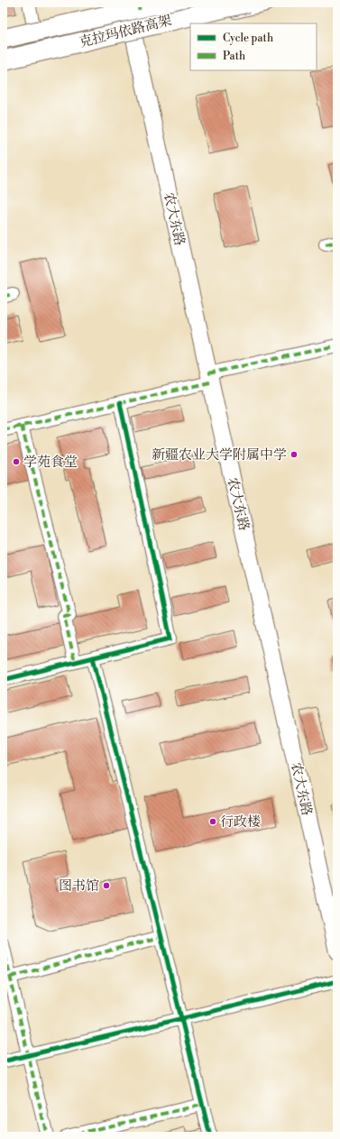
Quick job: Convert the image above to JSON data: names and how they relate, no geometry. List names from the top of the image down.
{
  "streets": {
    "highway": ["克拉玛依路高架"],
    "main road": ["农大东路"]
  },
  "places": [
    "新疆农业大学附属中学",
    "学苑食堂",
    "行政楼",
    "图书馆"
  ],
  "legend": ["Cycle path", "Path"]
}
